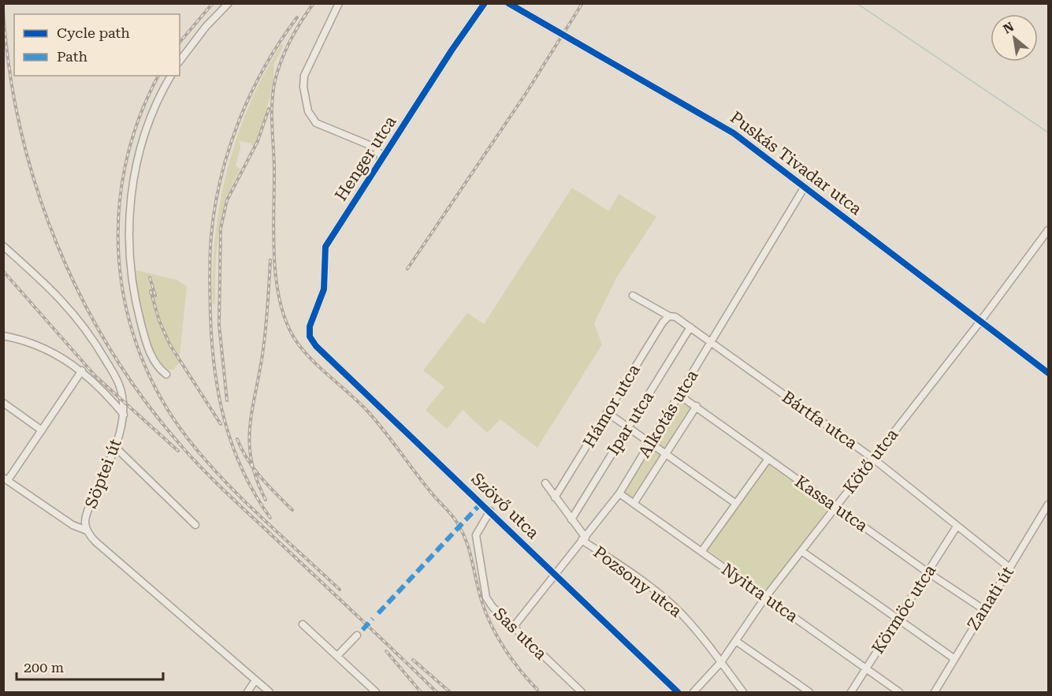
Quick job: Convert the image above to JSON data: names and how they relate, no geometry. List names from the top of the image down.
{
  "streets": {
    "street": [
      "Henger utca",
      "Puskás Tivadar utca",
      "Hámor utca",
      "Alkotás utca",
      "Bártfa utca",
      "Ipar utca",
      "Kötő utca",
      "Söptei út",
      "Kassa utca",
      "Szövő utca",
      "Pozsony utca",
      "Nyitra utca",
      "Zanati út",
      "Körmöc utca",
      "Sas utca"
    ]
  },
  "crossings": [
    ["Henger utca", "Szövő utca"],
    ["Puskás Tivadar utca", "Alkotás utca"],
    ["Puskás Tivadar utca", "Kötő utca"],
    ["Hámor utca", "Bártfa utca"],
    ["Hámor utca", "Pozsony utca"],
    ["Alkotás utca", "Bártfa utca"],
    ["Alkotás utca", "Kassa utca"],
    ["Alkotás utca", "Szövő utca"],
    ["Alkotás utca", "Pozsony utca"],
    ["Alkotás utca", "Nyitra utca"],
    ["Alkotás utca", "Sas utca"],
    ["Bártfa utca", "Ipar utca"],
    ["Bártfa utca", "Kötő utca"],
    ["Bártfa utca", "Zanati út"],
    ["Bártfa utca", "Körmöc utca"],
    ["Ipar utca", "Pozsony utca"],
    ["Kötő utca", "Kassa utca"],
    ["Kötő utca", "Pozsony utca"],
    ["Kötő utca", "Nyitra utca"],
    ["Kassa utca", "Zanati út"],
    ["Kassa utca", "Körmöc utca"],
    ["Szövő utca", "Sas utca"],
    ["Nyitra utca", "Körmöc utca"]
  ],
  "legend": ["Cycle path", "Path"],
  "scale_bar": "200 m",
  "north": "top left"
}
